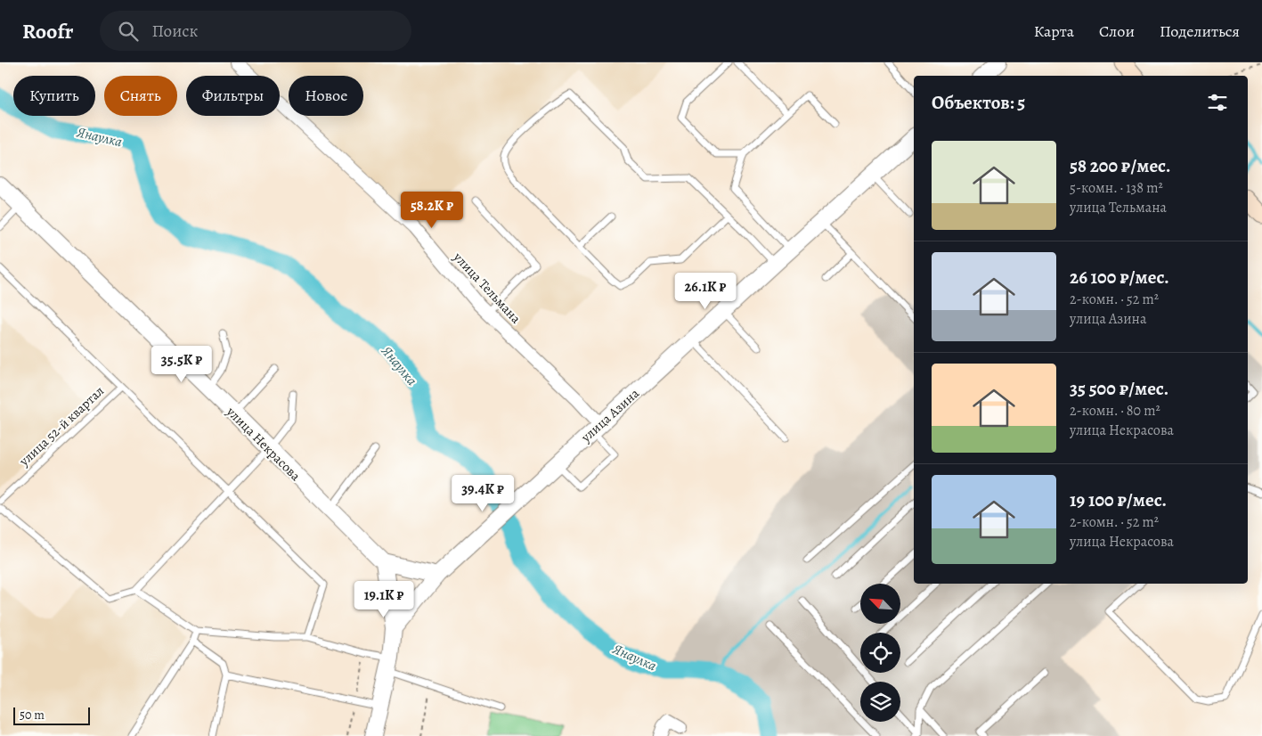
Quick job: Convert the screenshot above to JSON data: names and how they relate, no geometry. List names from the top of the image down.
{
  "streets": {
    "street": ["улица Тельмана", "улица Азина", "улица Некрасова"],
    "lane": ["улица 52-й квартал"]
  },
  "crossings": [
    ["улица Тельмана", "улица Азина"]
  ],
  "water": ["Янаулка"],
  "scale_bar": "50 m",
  "north": "top left",
  "page": {
    "header": "Roofr",
    "search": "Поиск",
    "nav": ["Карта", "Слои", "Поделиться"],
    "chip": [
      "Купить",
      "Снять",
      "Фильтры",
      "Новое"
    ],
    "heading": "Объектов: 5",
    "list": [
      {
        "name": "58 200 ₽/мес.",
        "note": "5-комн. · 138 m² · улица Тельмана"
      },
      {
        "name": "26 100 ₽/мес.",
        "note": "2-комн. · 52 m² · улица Азина"
      },
      {
        "name": "35 500 ₽/мес.",
        "note": "2-комн. · 80 m² · улица Некрасова"
      },
      {
        "name": "19 100 ₽/мес.",
        "note": "2-комн. · 52 m² · улица Некрасова"
      }
    ],
    "price": [
      "58.2K ₽",
      "26.1K ₽",
      "35.5K ₽",
      "39.4K ₽",
      "19.1K ₽"
    ],
    "scale": "50 m"
  }
}
